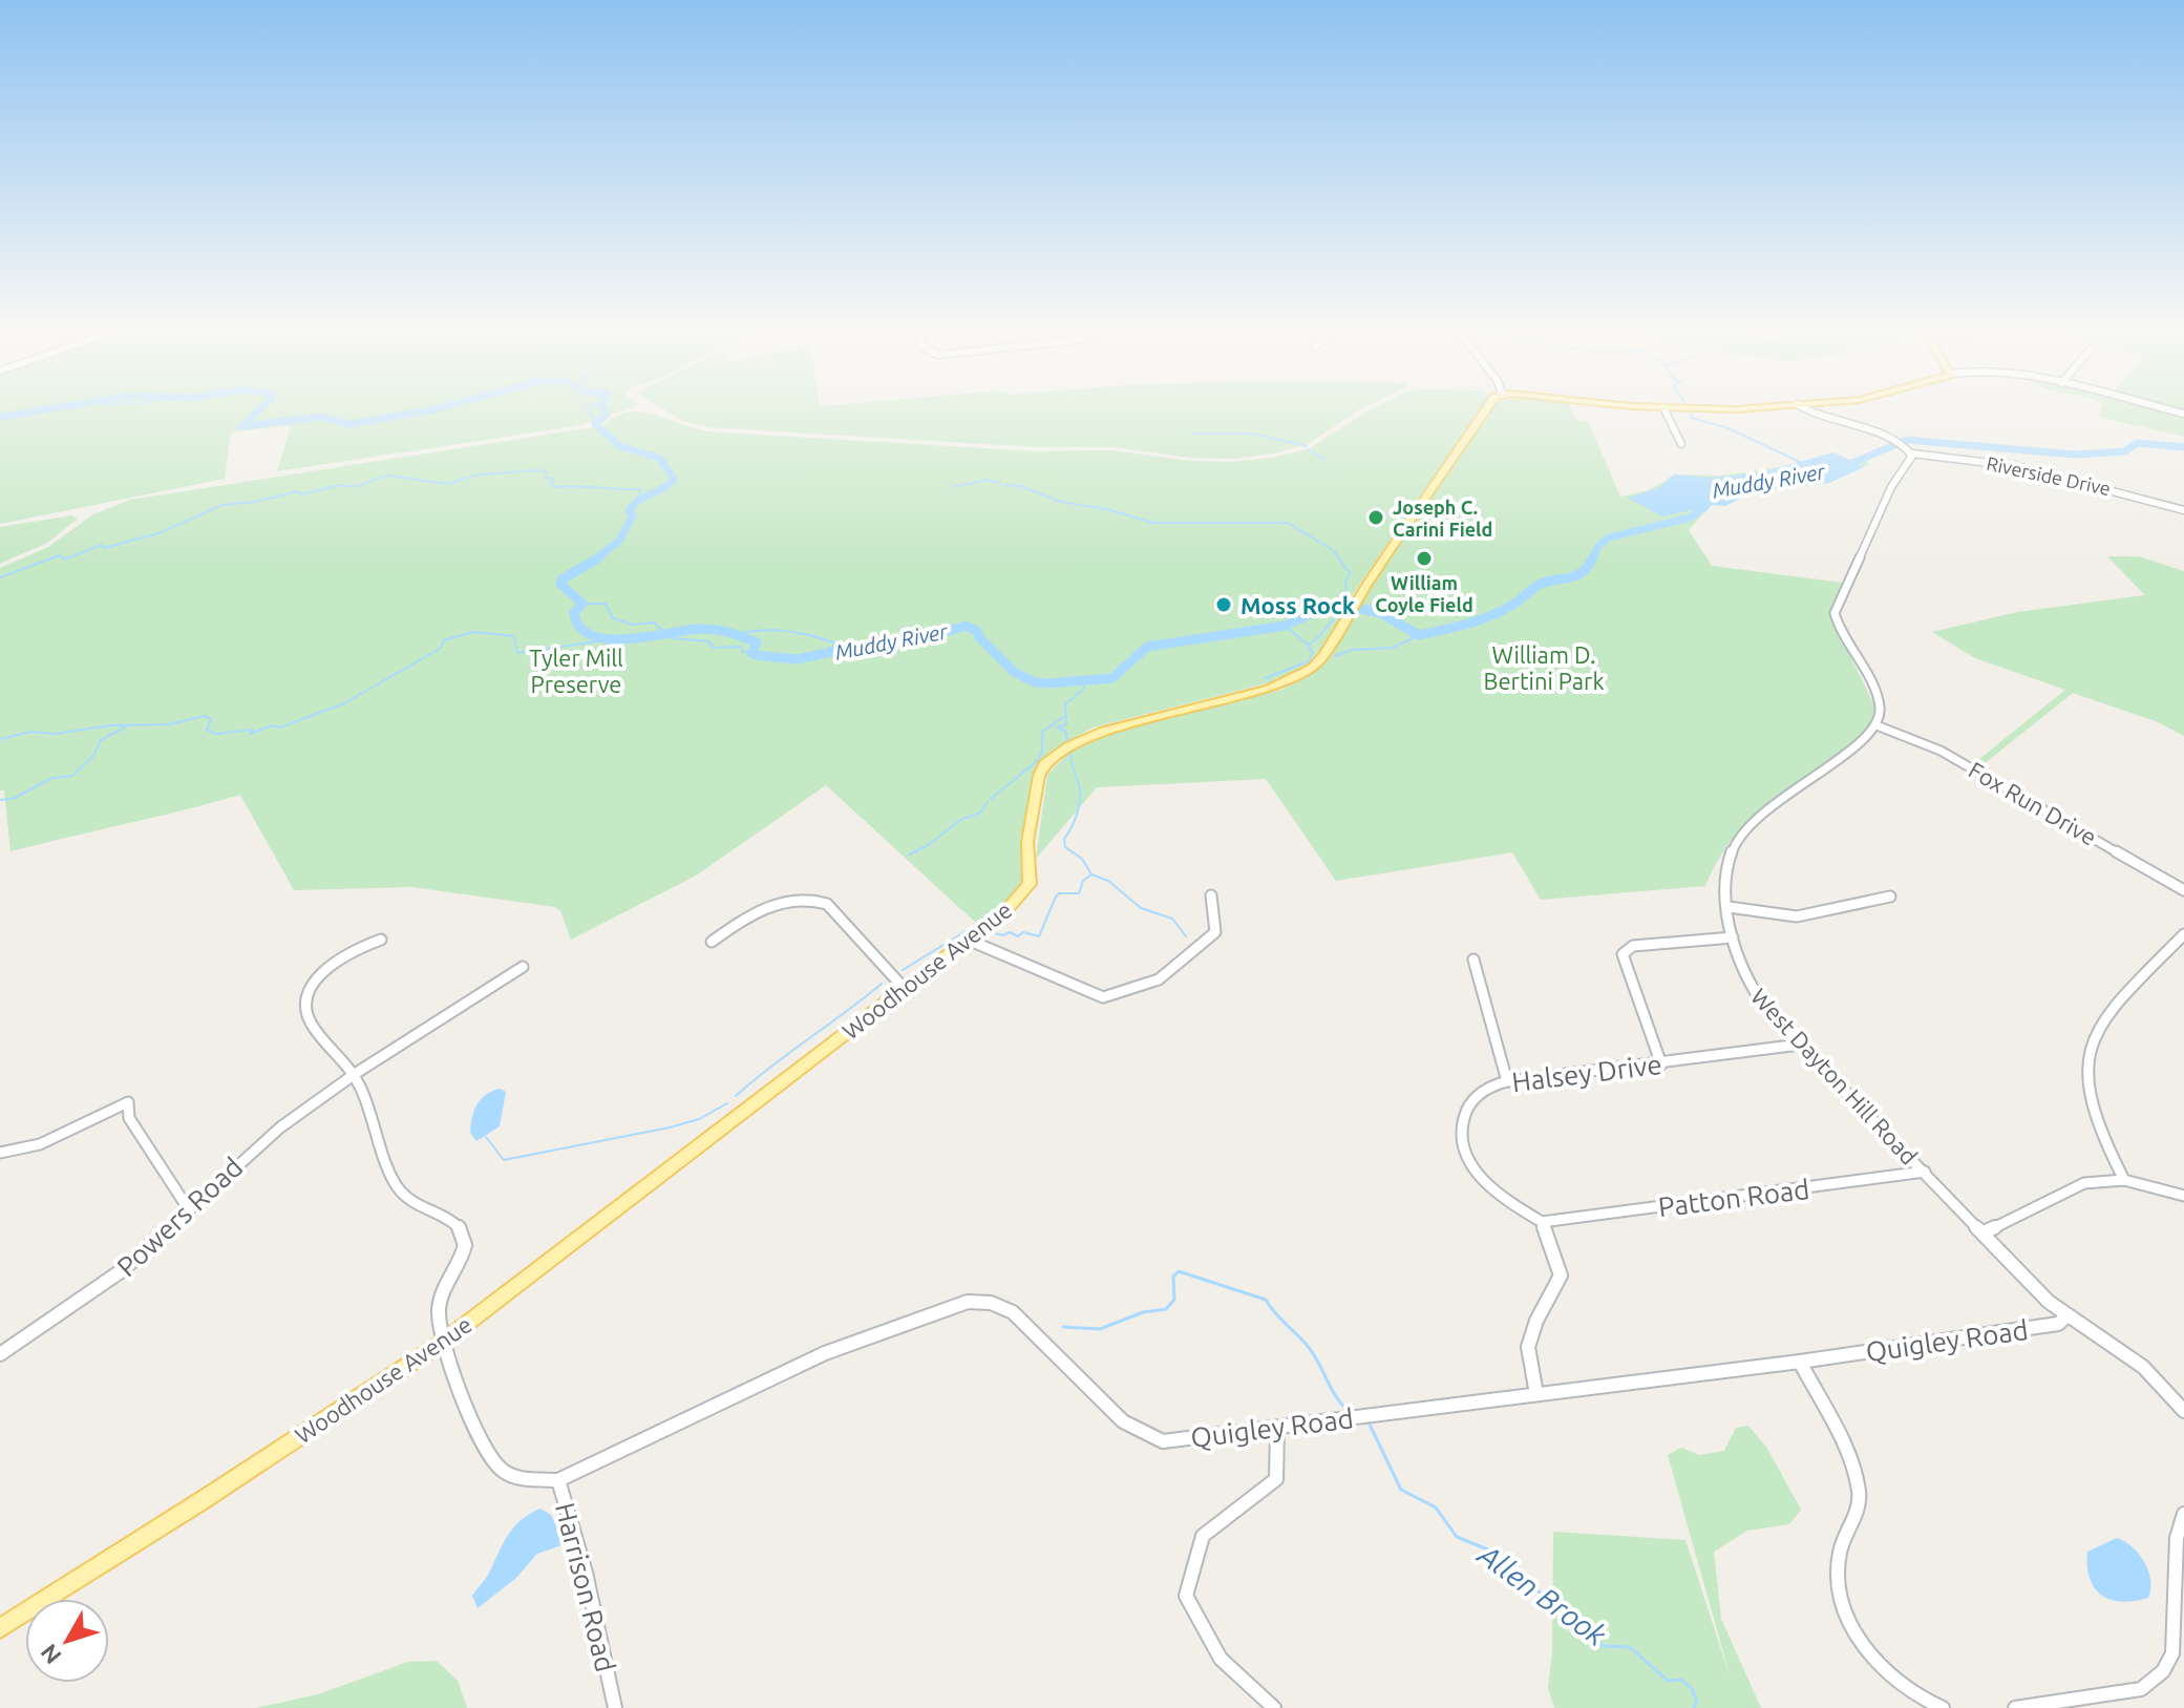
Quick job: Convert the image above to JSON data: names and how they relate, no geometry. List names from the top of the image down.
{
  "streets": {
    "main road": ["Woodhouse Avenue"],
    "street": [
      "Riverside Drive",
      "Fox Run Drive",
      "Halsey Drive",
      "West Dayton Hill Road",
      "Patton Road",
      "Powers Road",
      "Quigley Road",
      "Harrison Road"
    ]
  },
  "crossings": [
    ["Fox Run Drive", "West Dayton Hill Road"],
    ["Woodhouse Avenue", "Harrison Road"],
    ["Halsey Drive", "West Dayton Hill Road"],
    ["Halsey Drive", "Patton Road"],
    ["West Dayton Hill Road", "Patton Road"],
    ["West Dayton Hill Road", "Quigley Road"],
    ["Powers Road", "Harrison Road"],
    ["Quigley Road", "Harrison Road"]
  ],
  "water": ["Muddy River", "Allen Brook"],
  "parks": ["William D. Bertini Park", "Tyler Mill Preserve"],
  "places": ["Joseph C. Carini Field", "William Coyle Field", "Moss Rock"],
  "north": "bottom left"
}
